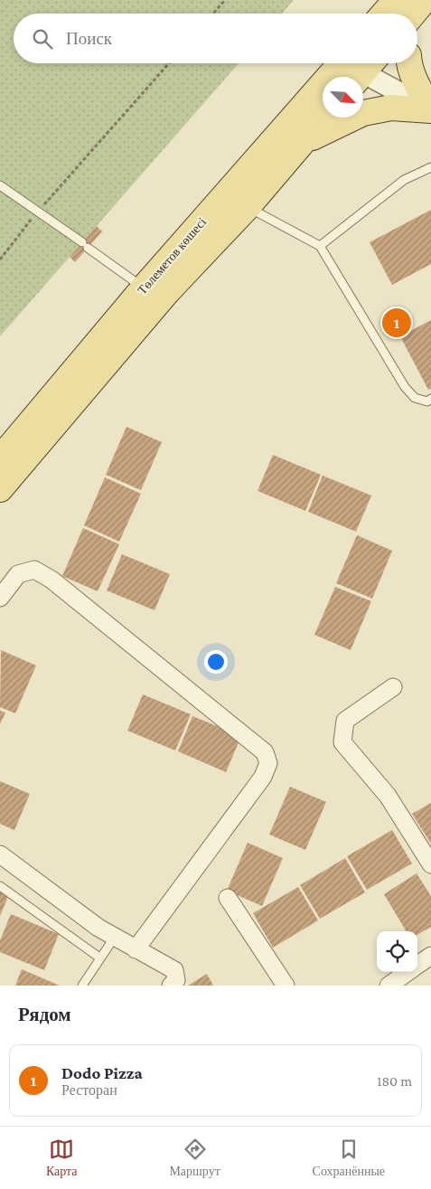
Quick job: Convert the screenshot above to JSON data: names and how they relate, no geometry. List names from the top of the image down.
{
  "streets": {
    "main road": ["Төлеметов көшесі"]
  },
  "north": "bottom right",
  "page": {
    "search": "Поиск",
    "pins": "1",
    "heading": "Рядом",
    "list": [
      {
        "mark": "1",
        "name": "Dodo Pizza",
        "note": "Ресторан",
        "value": "180 m"
      }
    ],
    "nav": ["Карта", "Маршрут", "Сохранённые"]
  }
}
